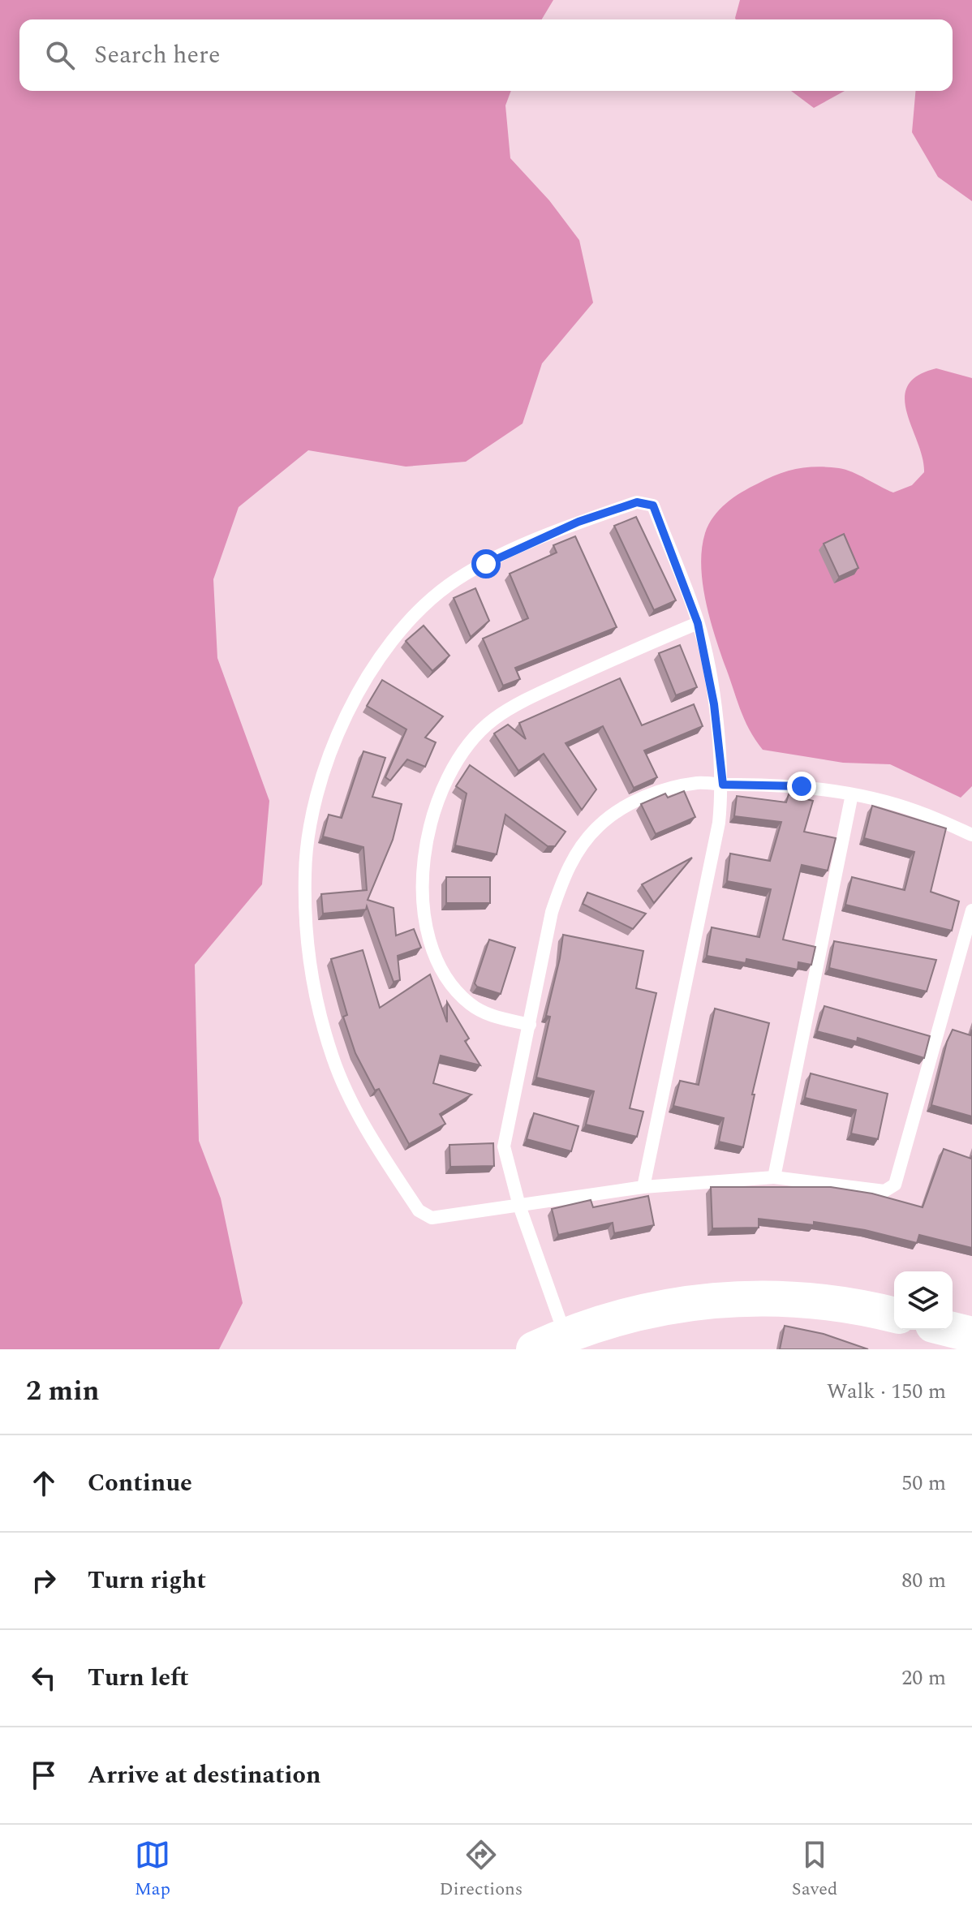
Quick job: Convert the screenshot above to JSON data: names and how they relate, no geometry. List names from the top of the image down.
{
  "page": {
    "search": "Search here",
    "heading": ["2 min", "Walk · 150 m"],
    "list": [
      ["Continue", "50 m"],
      ["Turn right", "80 m"],
      ["Turn left", "20 m"],
      "Arrive at destination"
    ],
    "nav": ["Map", "Directions", "Saved"]
  }
}
